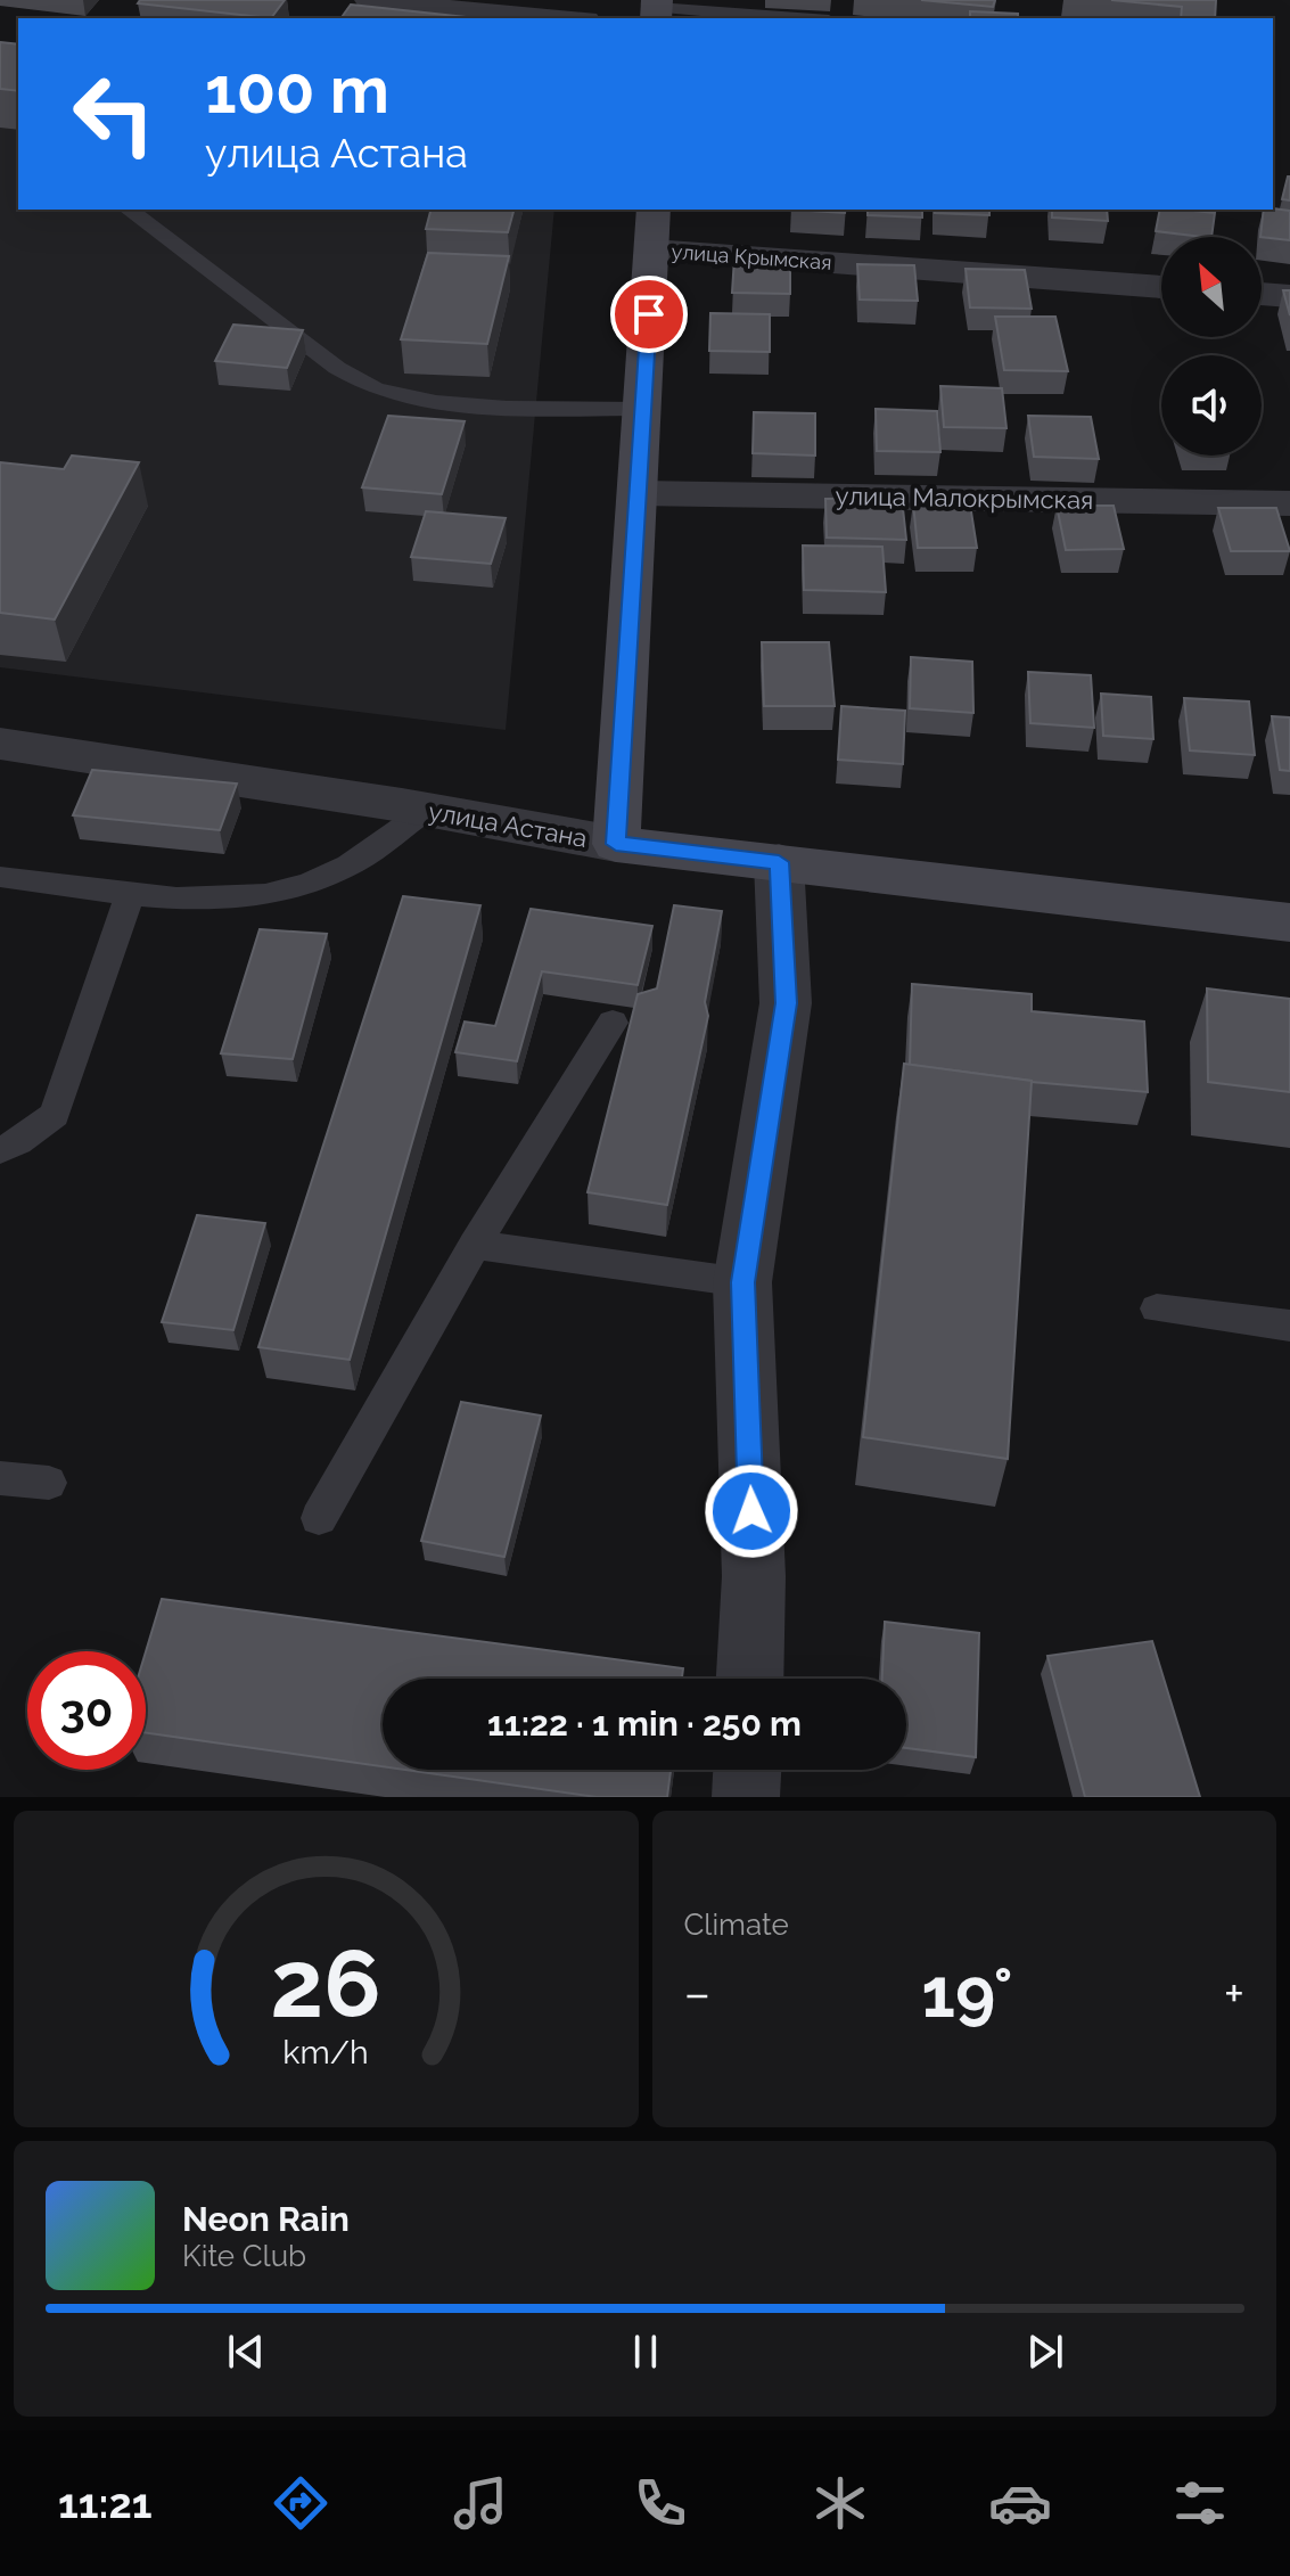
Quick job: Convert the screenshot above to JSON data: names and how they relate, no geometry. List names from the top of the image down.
{
  "streets": {
    "main road": ["улица Астана"],
    "street": ["улица Крымская", "улица Малокрымская"]
  },
  "north": "top left",
  "page": {
    "turn": ["100 m", "улица Астана"],
    "limit": "30",
    "trip": "11:22 · 1 min · 250 m",
    "tile": "Climate",
    "heat": ["−", "19°", "+"],
    "song": ["Neon Rain", "Kite Club"],
    "tabs": "11:21",
    "gauge": ["26", "km/h"]
  }
}
